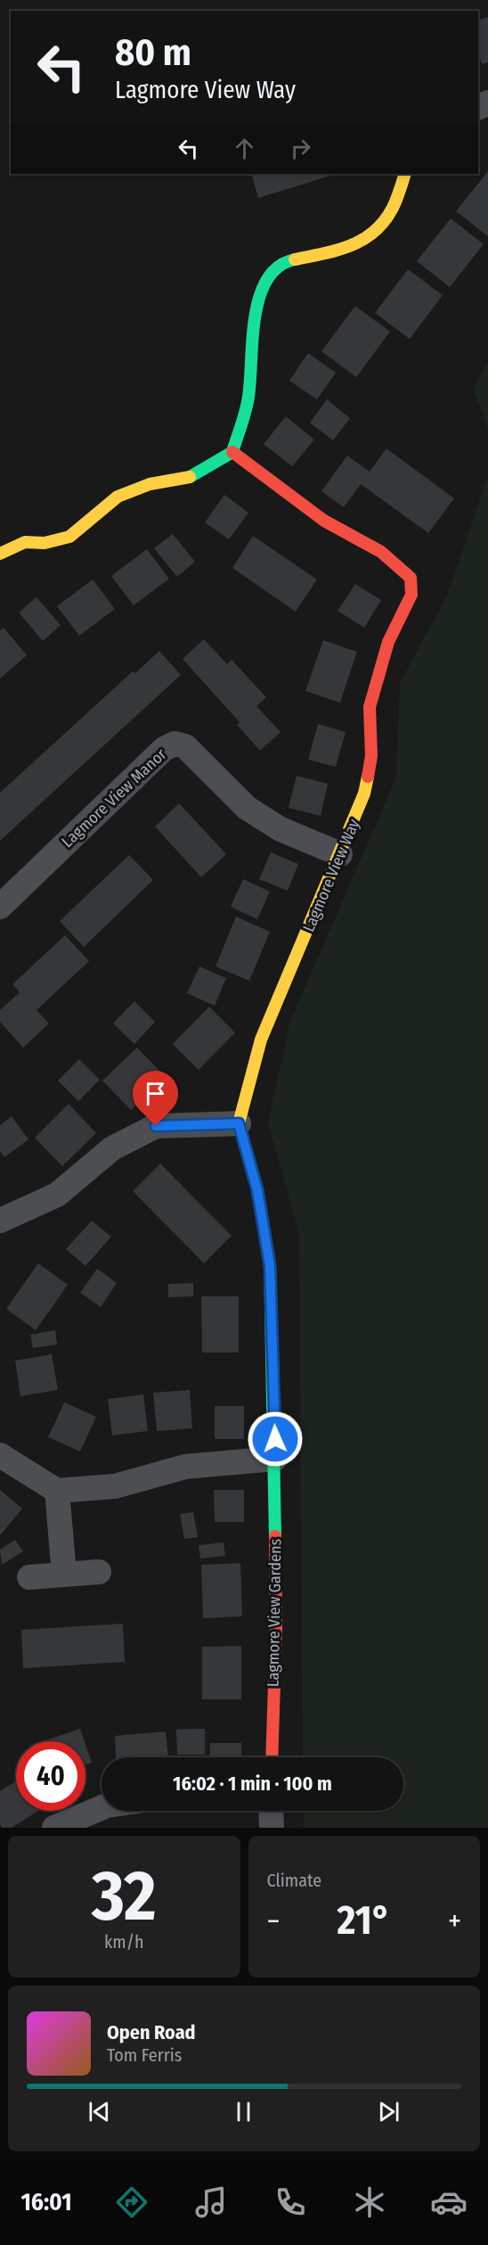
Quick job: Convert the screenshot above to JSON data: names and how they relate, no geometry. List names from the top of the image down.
{
  "streets": {
    "street": ["Lagmore View Manor", "Lagmore View Way", "Lagmore View Gardens"]
  },
  "crossings": [
    ["Lagmore View Manor", "Lagmore View Way"],
    ["Lagmore View Way", "Lagmore View Gardens"]
  ],
  "page": {
    "turn": ["80 m", "Lagmore View Way"],
    "limit": "40",
    "trip": "16:02 · 1 min · 100 m",
    "tile": [
      ["32", "km/h"],
      "Climate"
    ],
    "heat": ["−", "21°", "+"],
    "song": ["Open Road", "Tom Ferris"],
    "tabs": "16:01"
  }
}
